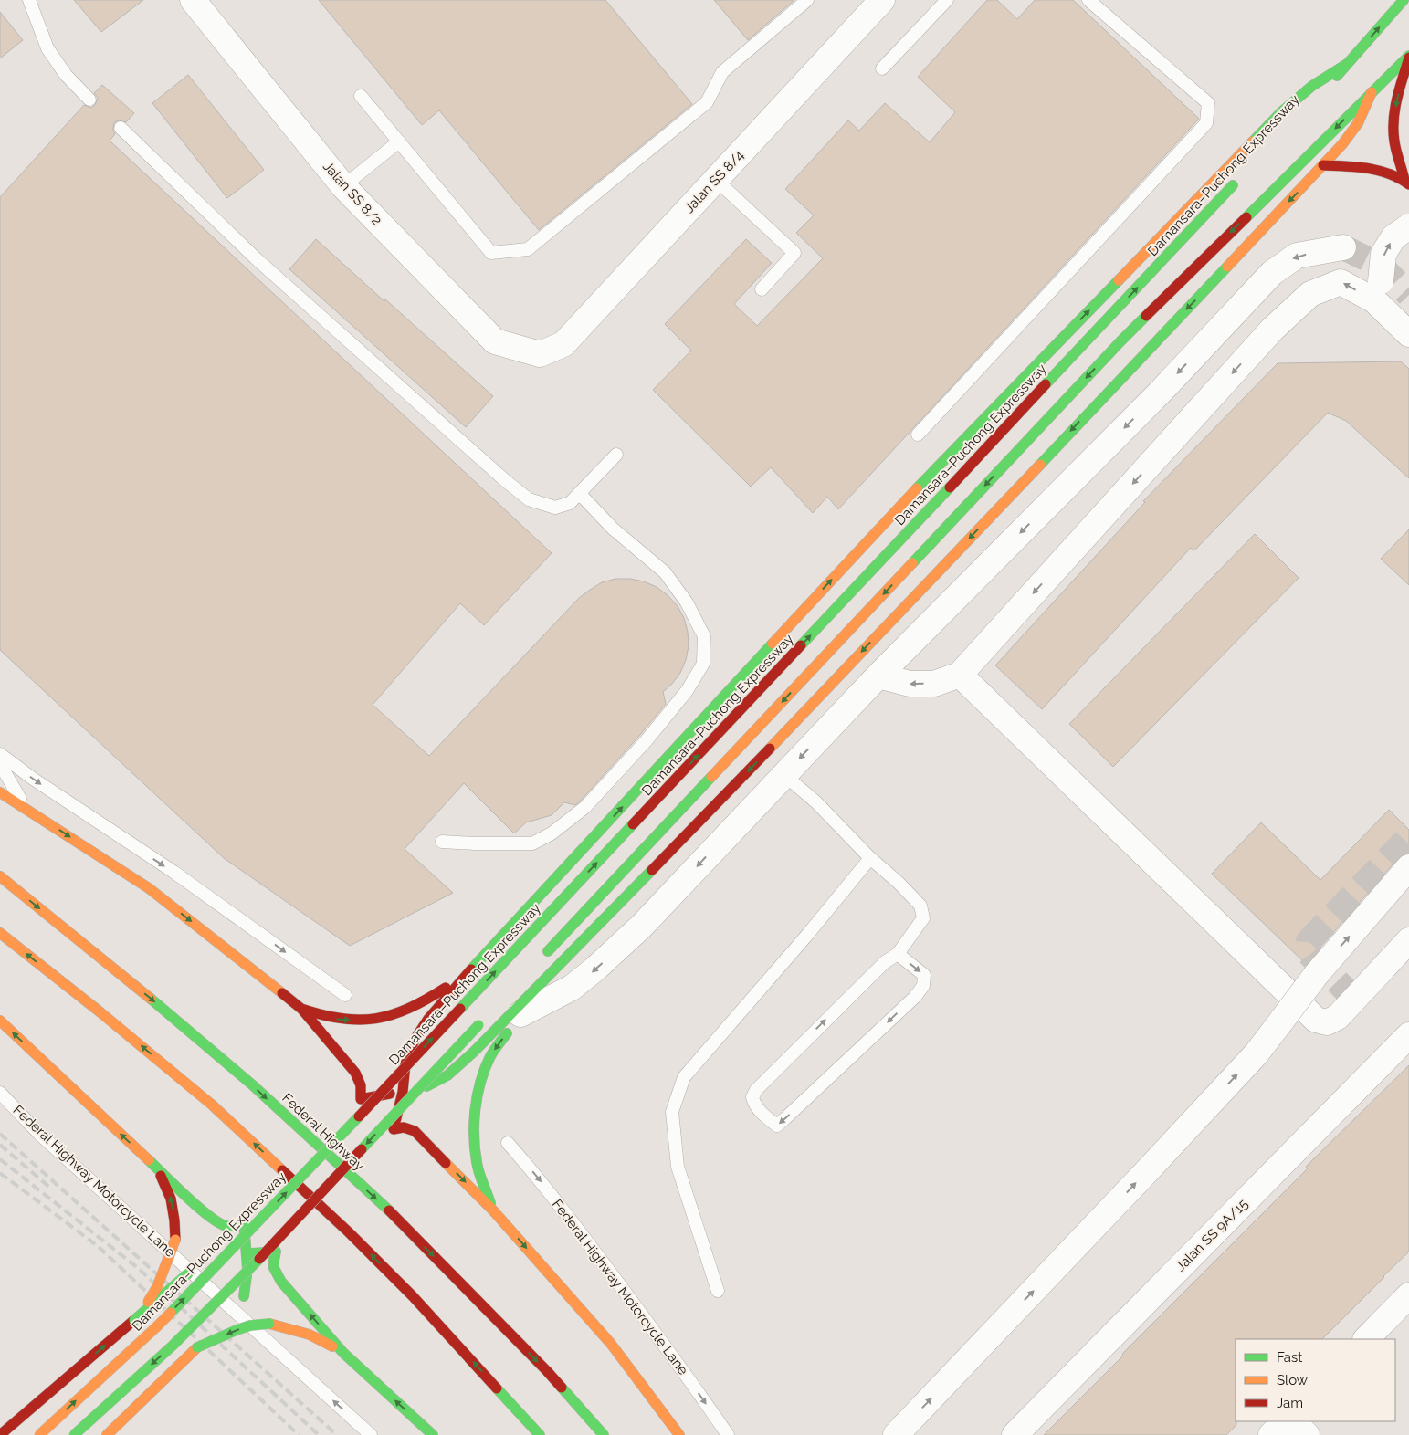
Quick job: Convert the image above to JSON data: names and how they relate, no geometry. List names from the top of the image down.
{
  "streets": {
    "main road": ["Damansara–Puchong Expressway", "Federal Highway"],
    "street": ["Jalan SS 8/4", "Jalan SS 8/2", "Jalan SS 9A/15"],
    "lane": ["Federal Highway Motorcycle Lane"]
  },
  "crossings": [
    ["Jalan SS 8/4", "Jalan SS 8/2"]
  ],
  "legend": ["Fast", "Slow", "Jam"]
}
